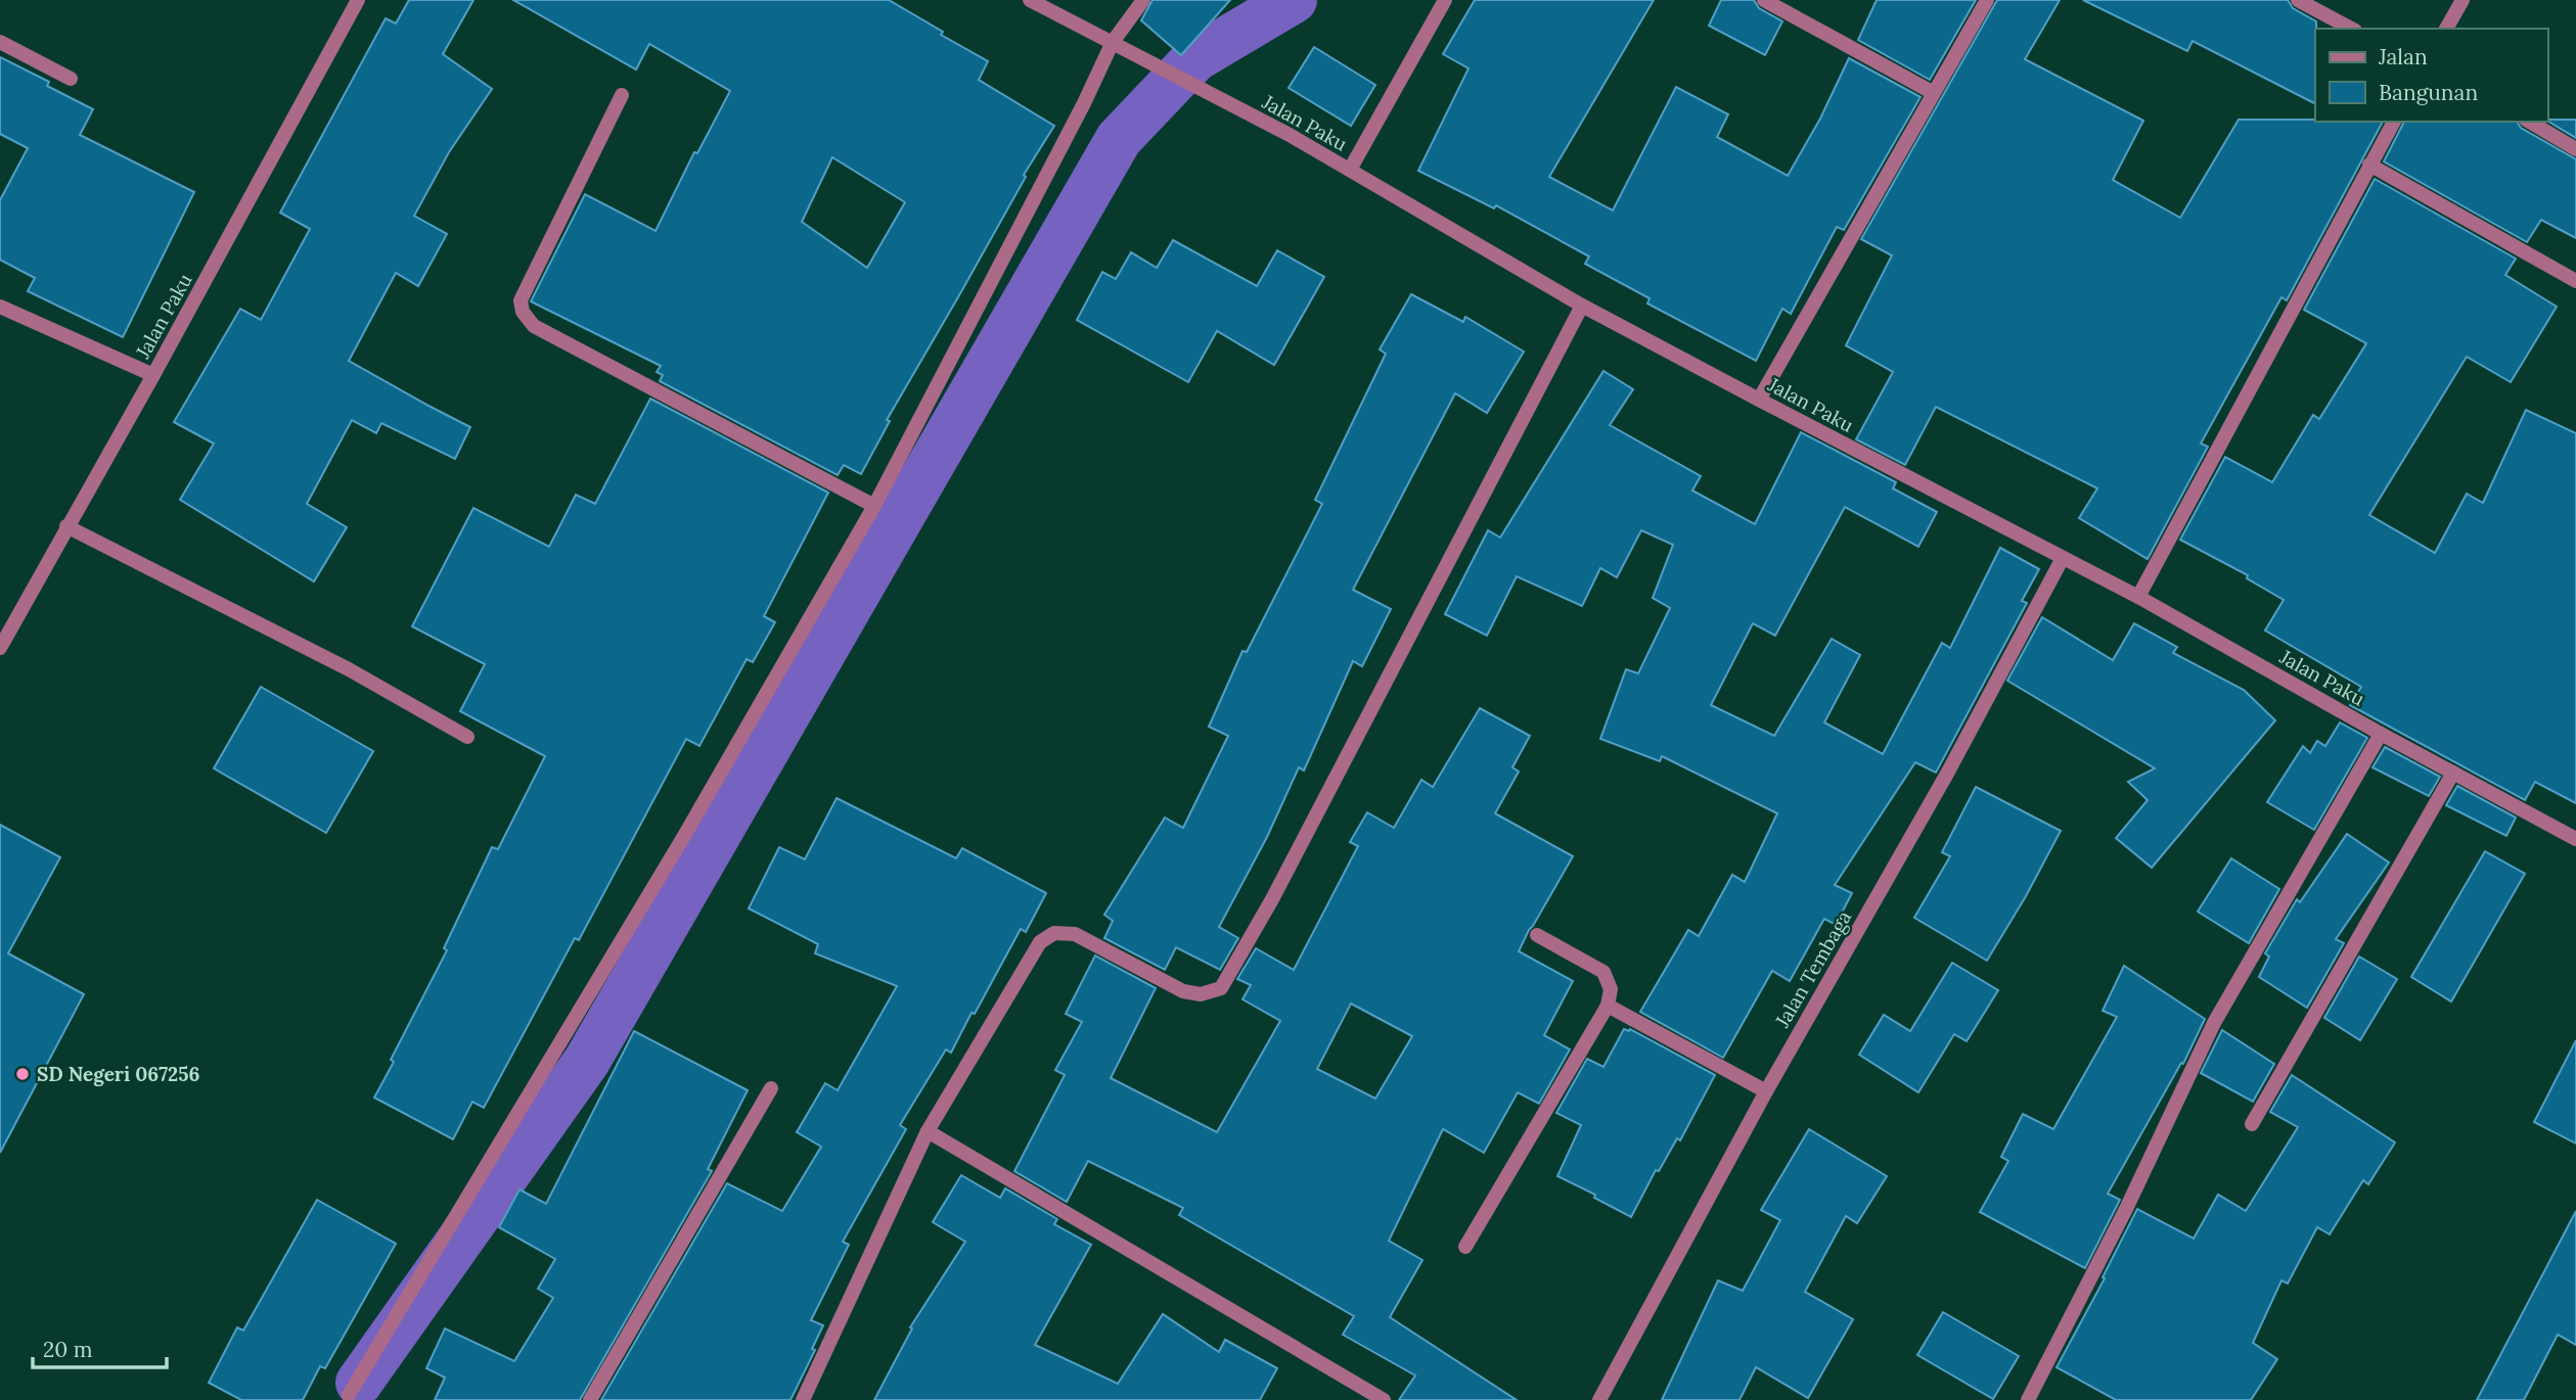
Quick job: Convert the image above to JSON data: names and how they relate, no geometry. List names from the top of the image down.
{
  "streets": {
    "street": ["Jalan Paku", "Jalan Tembaga"]
  },
  "crossings": [
    ["Jalan Paku", "Jalan Tembaga"]
  ],
  "places": ["SD Negeri 067256"],
  "legend": ["Jalan", "Bangunan"],
  "scale_bar": "20 m"
}
